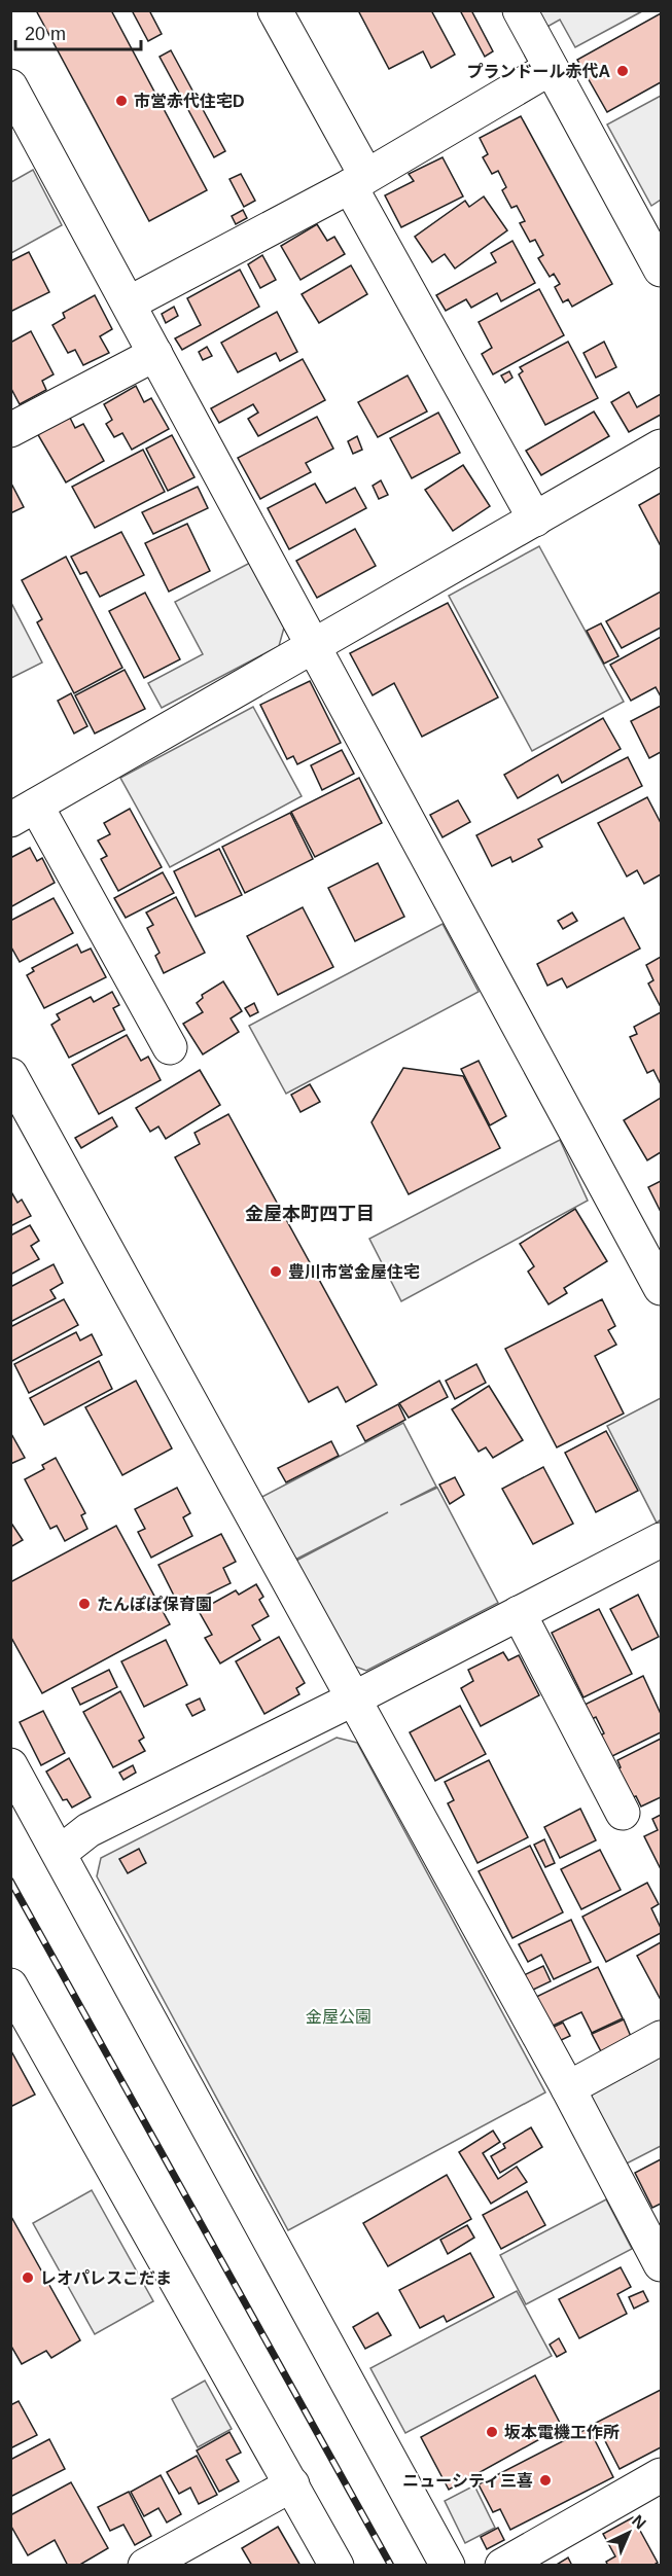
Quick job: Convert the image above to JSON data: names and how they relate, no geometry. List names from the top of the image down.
{
  "districts": ["金屋本町四丁目"],
  "parks": ["金屋公園"],
  "places": [
    "プランドール赤代A",
    "市営赤代住宅D",
    "豊川市営金屋住宅",
    "たんぽぽ保育園",
    "レオパレスこだま",
    "坂本電機工作所",
    "ニューシティ三喜"
  ],
  "scale_bar": "20 m",
  "north": "top right"
}
